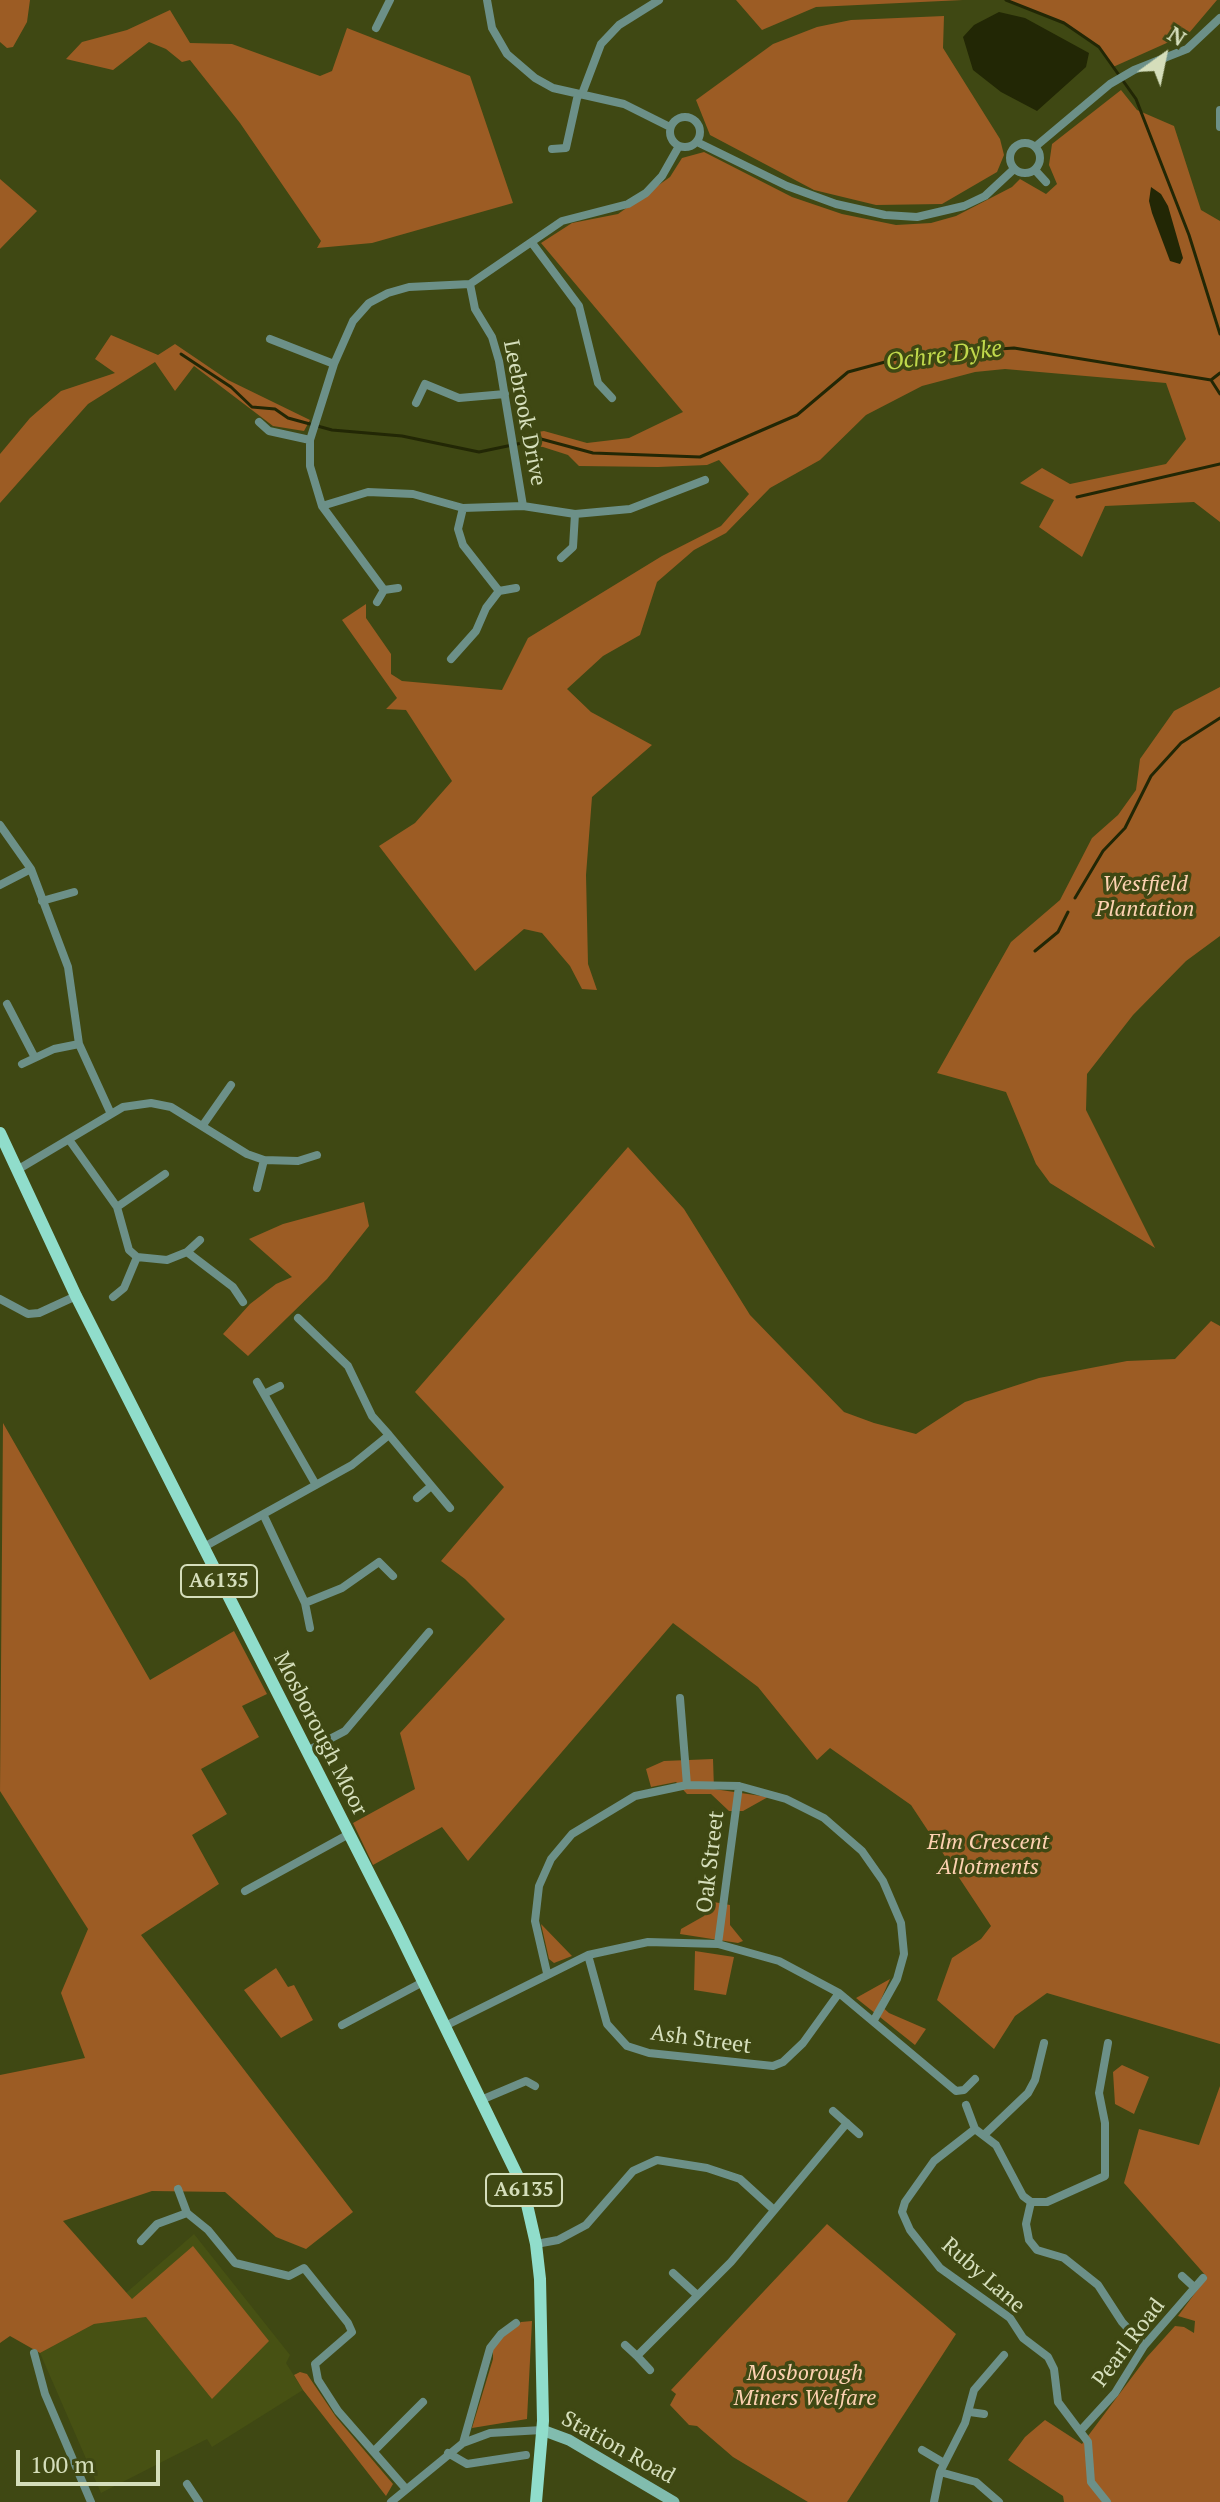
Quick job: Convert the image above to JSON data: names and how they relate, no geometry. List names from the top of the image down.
{
  "streets": {
    "main road": ["A6135", "Mosborough Moor", "Station Road"],
    "street": [
      "Leebrook Drive",
      "Oak Street",
      "Ash Street",
      "Ruby Lane",
      "Pearl Road"
    ]
  },
  "crossings": [
    ["A6135", "Mosborough Moor"],
    ["A6135", "Station Road"],
    ["Mosborough Moor", "Station Road"],
    ["Ruby Lane", "Pearl Road"]
  ],
  "water": ["Ochre Dyke"],
  "parks": ["Westfield Plantation", "Elm Crescent Allotments", "Mosborough Miners Welfare"],
  "scale_bar": "100 m",
  "north": "top right"
}
